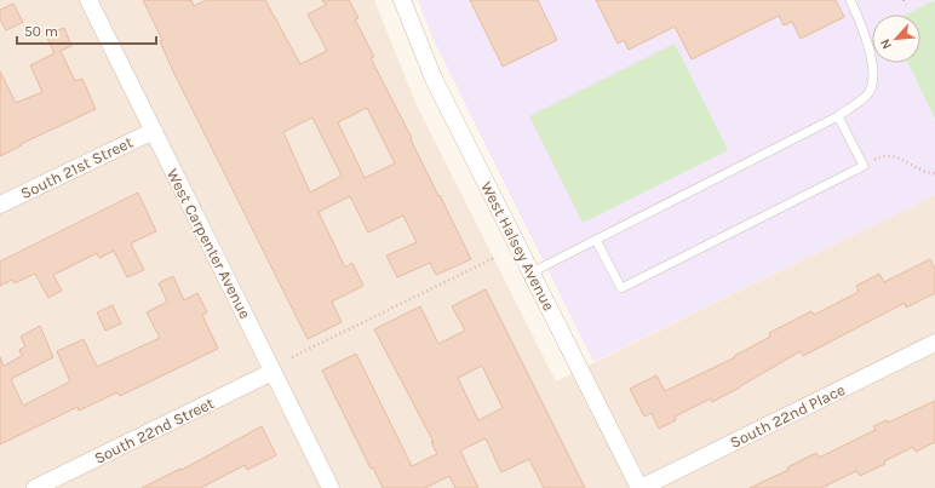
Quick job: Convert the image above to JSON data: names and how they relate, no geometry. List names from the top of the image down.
{
  "streets": {
    "street": [
      "South 21st Street",
      "West Carpenter Avenue",
      "West Halsey Avenue",
      "South 22nd Place",
      "South 22nd Street"
    ]
  },
  "crossings": [
    ["South 21st Street", "West Carpenter Avenue"],
    ["West Carpenter Avenue", "South 22nd Street"],
    ["West Halsey Avenue", "South 22nd Place"]
  ],
  "scale_bar": "50 m",
  "north": "bottom left"
}
